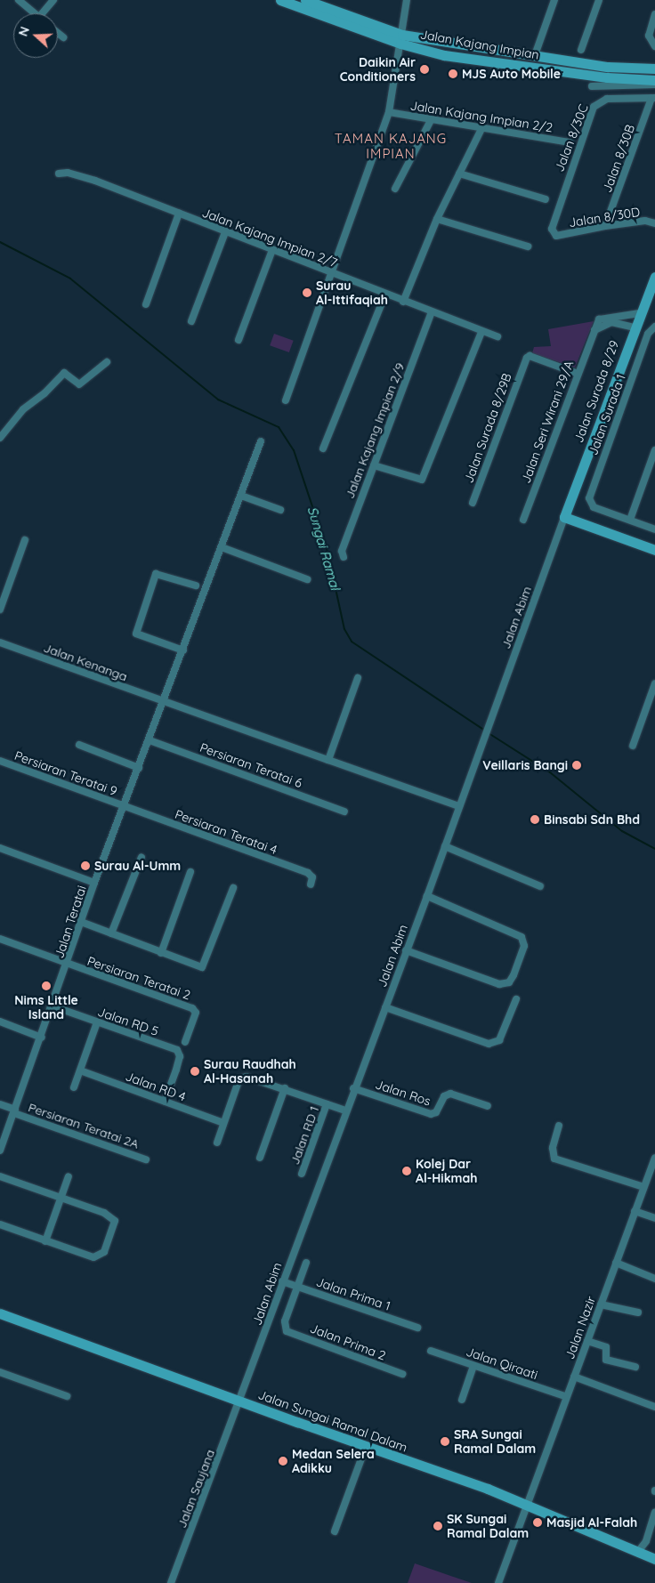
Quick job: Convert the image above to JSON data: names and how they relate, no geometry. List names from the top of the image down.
{
  "streets": {
    "street": [
      "Jalan Kajang Impian",
      "Jalan Kajang Impian 2/2",
      "Jalan 8/30C",
      "Jalan 8/30B",
      "Jalan 8/30D",
      "Jalan Kajang Impian 2/7",
      "Jalan Surada 8/29",
      "Jalan Surada 1",
      "Jalan Seri Wirani 29/A",
      "Jalan Surada 8/29B",
      "Jalan Kajang Impian 2/9",
      "Jalan Abim",
      "Jalan Kenanga",
      "Persiaran Teratai 6",
      "Persiaran Teratai 9",
      "Persiaran Teratai 4",
      "Jalan Teratai",
      "Persiaran Teratai 2",
      "Jalan RD 5",
      "Jalan RD 4",
      "Jalan Ros",
      "Persiaran Teratai 2A",
      "Jalan RD 1",
      "Jalan Prima 1",
      "Jalan Nazir",
      "Jalan Prima 2",
      "Jalan Qiraati",
      "Jalan Sungai Ramal Dalam",
      "Jalan Saujana"
    ]
  },
  "crossings": [
    ["Jalan 8/30C", "Jalan 8/30B"],
    ["Jalan 8/30C", "Jalan 8/30D"],
    ["Jalan 8/30B", "Jalan 8/30D"],
    ["Jalan Kajang Impian 2/7", "Jalan Kajang Impian 2/9"],
    ["Jalan Surada 8/29", "Jalan Abim"],
    ["Jalan Seri Wirani 29/A", "Jalan Surada 8/29B"],
    ["Jalan Abim", "Jalan Kenanga"],
    ["Jalan Abim", "Jalan Ros"],
    ["Jalan Abim", "Jalan Prima 1"],
    ["Jalan Abim", "Jalan Sungai Ramal Dalam"],
    ["Jalan Abim", "Jalan Saujana"],
    ["Jalan Kenanga", "Jalan Teratai"],
    ["Persiaran Teratai 6", "Jalan Teratai"],
    ["Persiaran Teratai 9", "Persiaran Teratai 4"],
    ["Persiaran Teratai 9", "Jalan Teratai"],
    ["Persiaran Teratai 4", "Jalan Teratai"],
    ["Jalan Teratai", "Persiaran Teratai 2"],
    ["Jalan Teratai", "Jalan RD 5"],
    ["Jalan Teratai", "Persiaran Teratai 2A"],
    ["Jalan RD 5", "Jalan RD 4"],
    ["Jalan Prima 1", "Jalan Prima 2"],
    ["Jalan Nazir", "Jalan Qiraati"],
    ["Jalan Nazir", "Jalan Sungai Ramal Dalam"],
    ["Jalan Sungai Ramal Dalam", "Jalan Saujana"]
  ],
  "districts": ["TAMAN KAJANG IMPIAN"],
  "water": ["Sungai Ramal"],
  "places": [
    "Daikin Air Conditioners",
    "MJS Auto Mobile",
    "Surau Al-Ittifaqiah",
    "Veillaris Bangi",
    "Binsabi Sdn Bhd",
    "Surau Al-Umm",
    "Nims Little Island",
    "Surau Raudhah Al-Hasanah",
    "Kolej Dar Al-Hikmah",
    "SRA Sungai Ramal Dalam",
    "Medan Selera Adikku",
    "Masjid Al-Falah",
    "SK Sungai Ramal Dalam"
  ],
  "north": "left"
}
